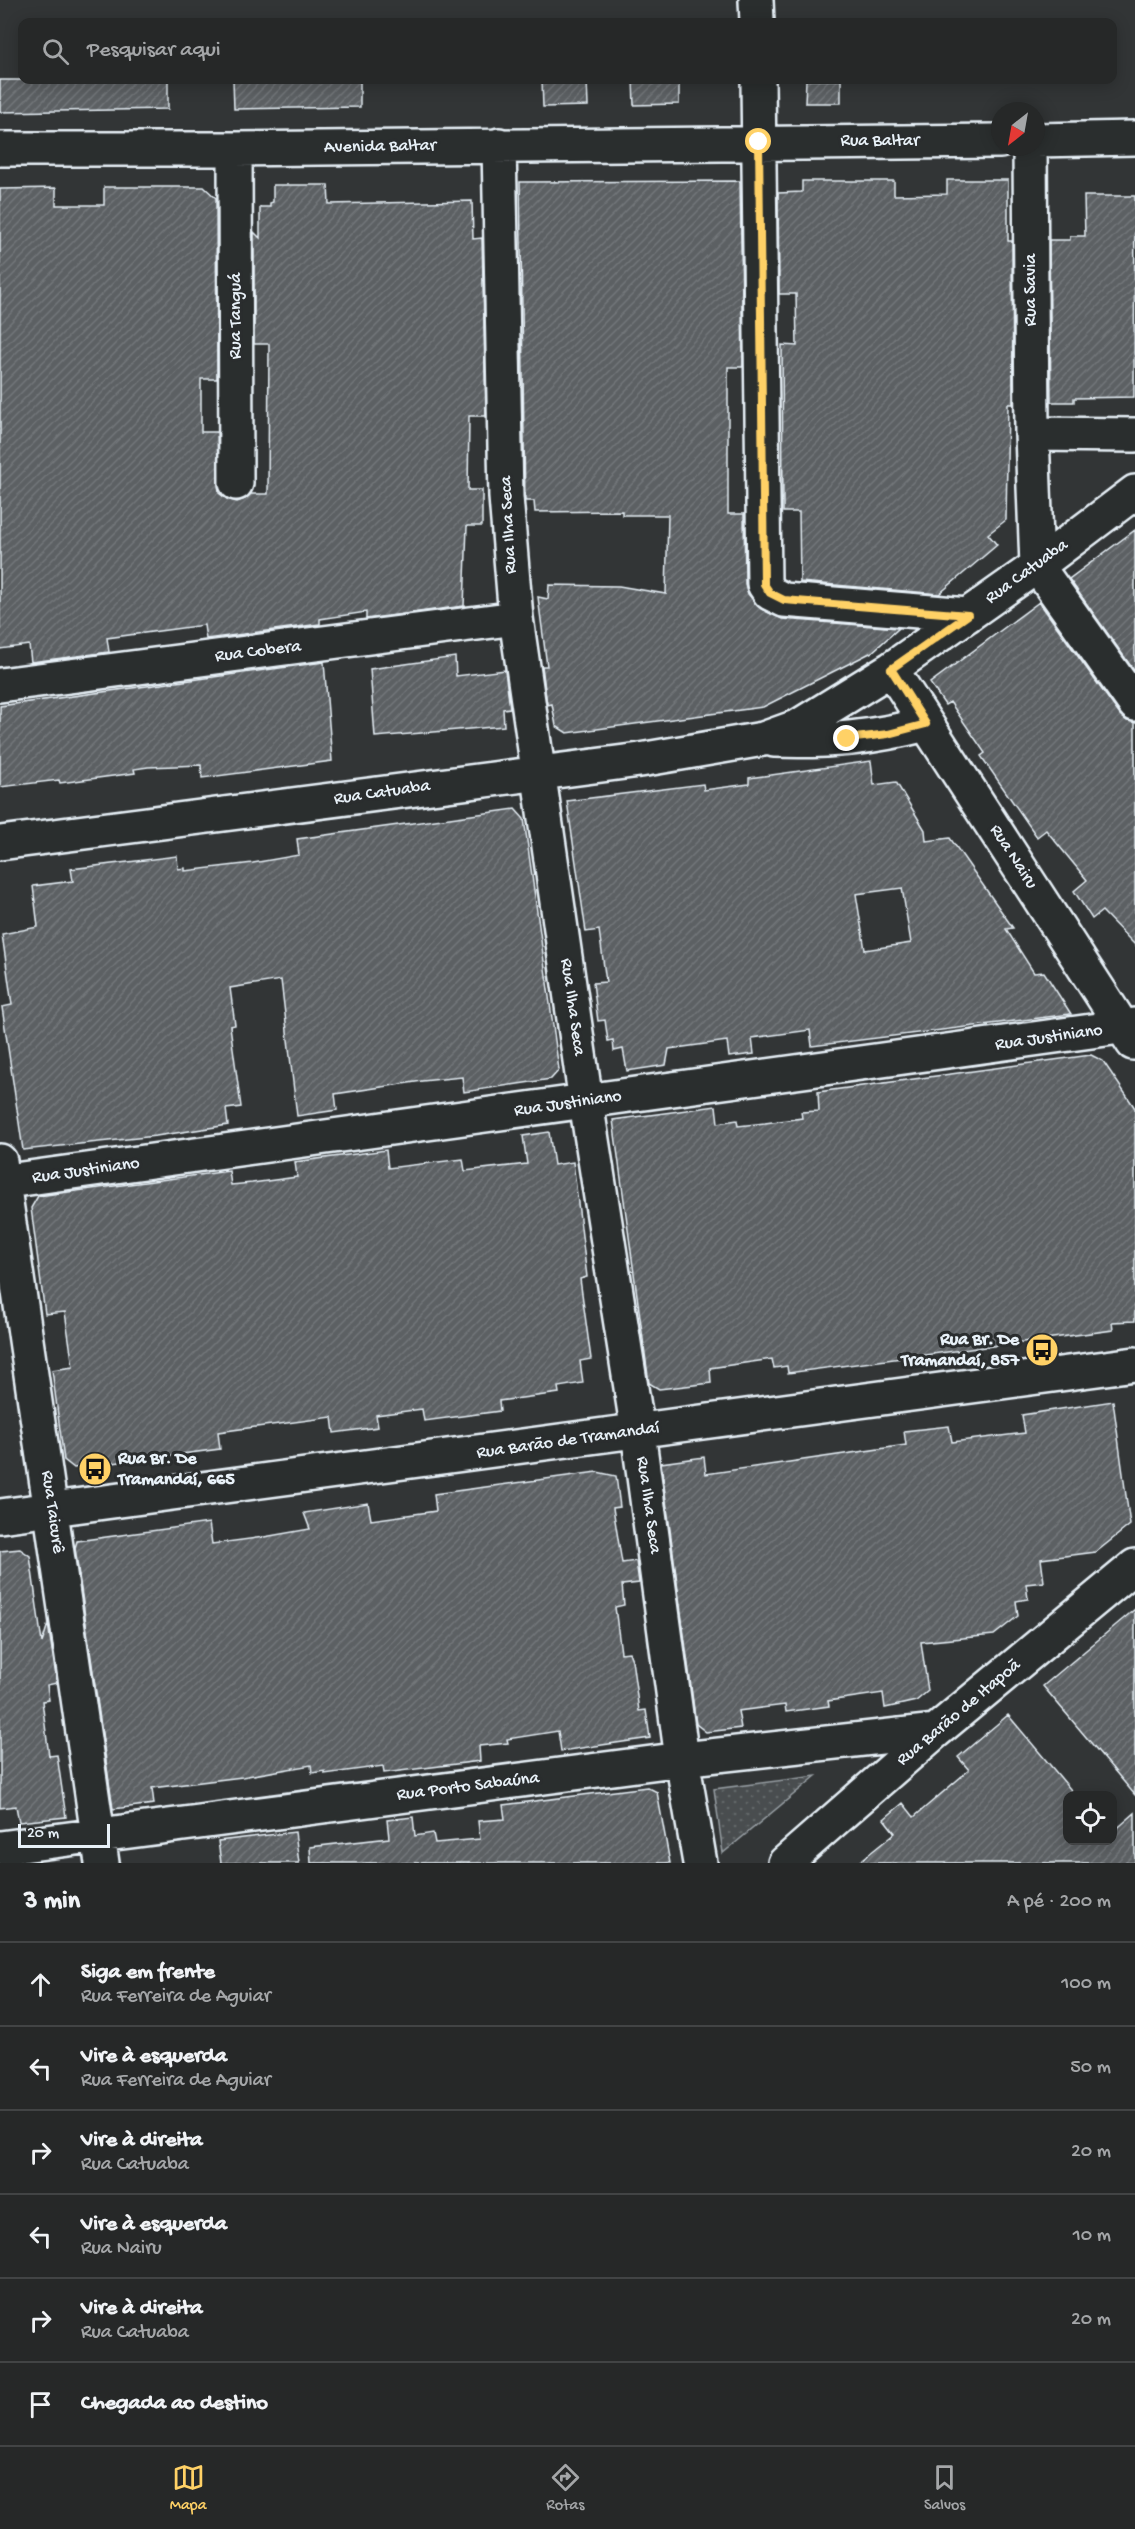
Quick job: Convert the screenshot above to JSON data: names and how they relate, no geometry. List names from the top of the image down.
{
  "streets": {
    "street": [
      "Rua Baltar",
      "Avenida Baltar",
      "Rua Savia",
      "Rua Tanguá",
      "Rua Ilha Seca",
      "Rua Catuaba",
      "Rua Cobera",
      "Rua Nairu",
      "Rua Justiniano",
      "Rua Barão de Tramandaí",
      "Rua Taicurê",
      "Rua Barão de Itapoã",
      "Rua Porto Sabaúna"
    ]
  },
  "crossings": [
    ["Rua Baltar", "Avenida Baltar"],
    ["Avenida Baltar", "Rua Tanguá"],
    ["Avenida Baltar", "Rua Ilha Seca"],
    ["Rua Savia", "Rua Catuaba"],
    ["Rua Ilha Seca", "Rua Catuaba"],
    ["Rua Ilha Seca", "Rua Cobera"],
    ["Rua Ilha Seca", "Rua Justiniano"],
    ["Rua Ilha Seca", "Rua Barão de Tramandaí"],
    ["Rua Ilha Seca", "Rua Porto Sabaúna"],
    ["Rua Catuaba", "Rua Nairu"],
    ["Rua Nairu", "Rua Justiniano"],
    ["Rua Justiniano", "Rua Taicurê"],
    ["Rua Barão de Tramandaí", "Rua Taicurê"],
    ["Rua Taicurê", "Rua Porto Sabaúna"],
    ["Rua Barão de Itapoã", "Rua Porto Sabaúna"]
  ],
  "places": {
    "bus stop": ["Rua Br. De Tramandaí, 857", "Rua Br. De Tramandaí, 665"]
  },
  "scale_bar": "20 m",
  "north": "bottom left",
  "page": {
    "search": "Pesquisar aqui",
    "scale": "20 m",
    "heading": ["3 min", "A pé · 200 m"],
    "list": [
      ["Siga em frente", "Rua Ferreira de Aguiar", "100 m"],
      ["Vire à esquerda", "Rua Ferreira de Aguiar", "50 m"],
      ["Vire à direita", "Rua Catuaba", "20 m"],
      ["Vire à esquerda", "Rua Nairu", "10 m"],
      ["Vire à direita", "Rua Catuaba", "20 m"],
      "Chegada ao destino"
    ],
    "nav": ["Mapa", "Rotas", "Salvos"]
  }
}
